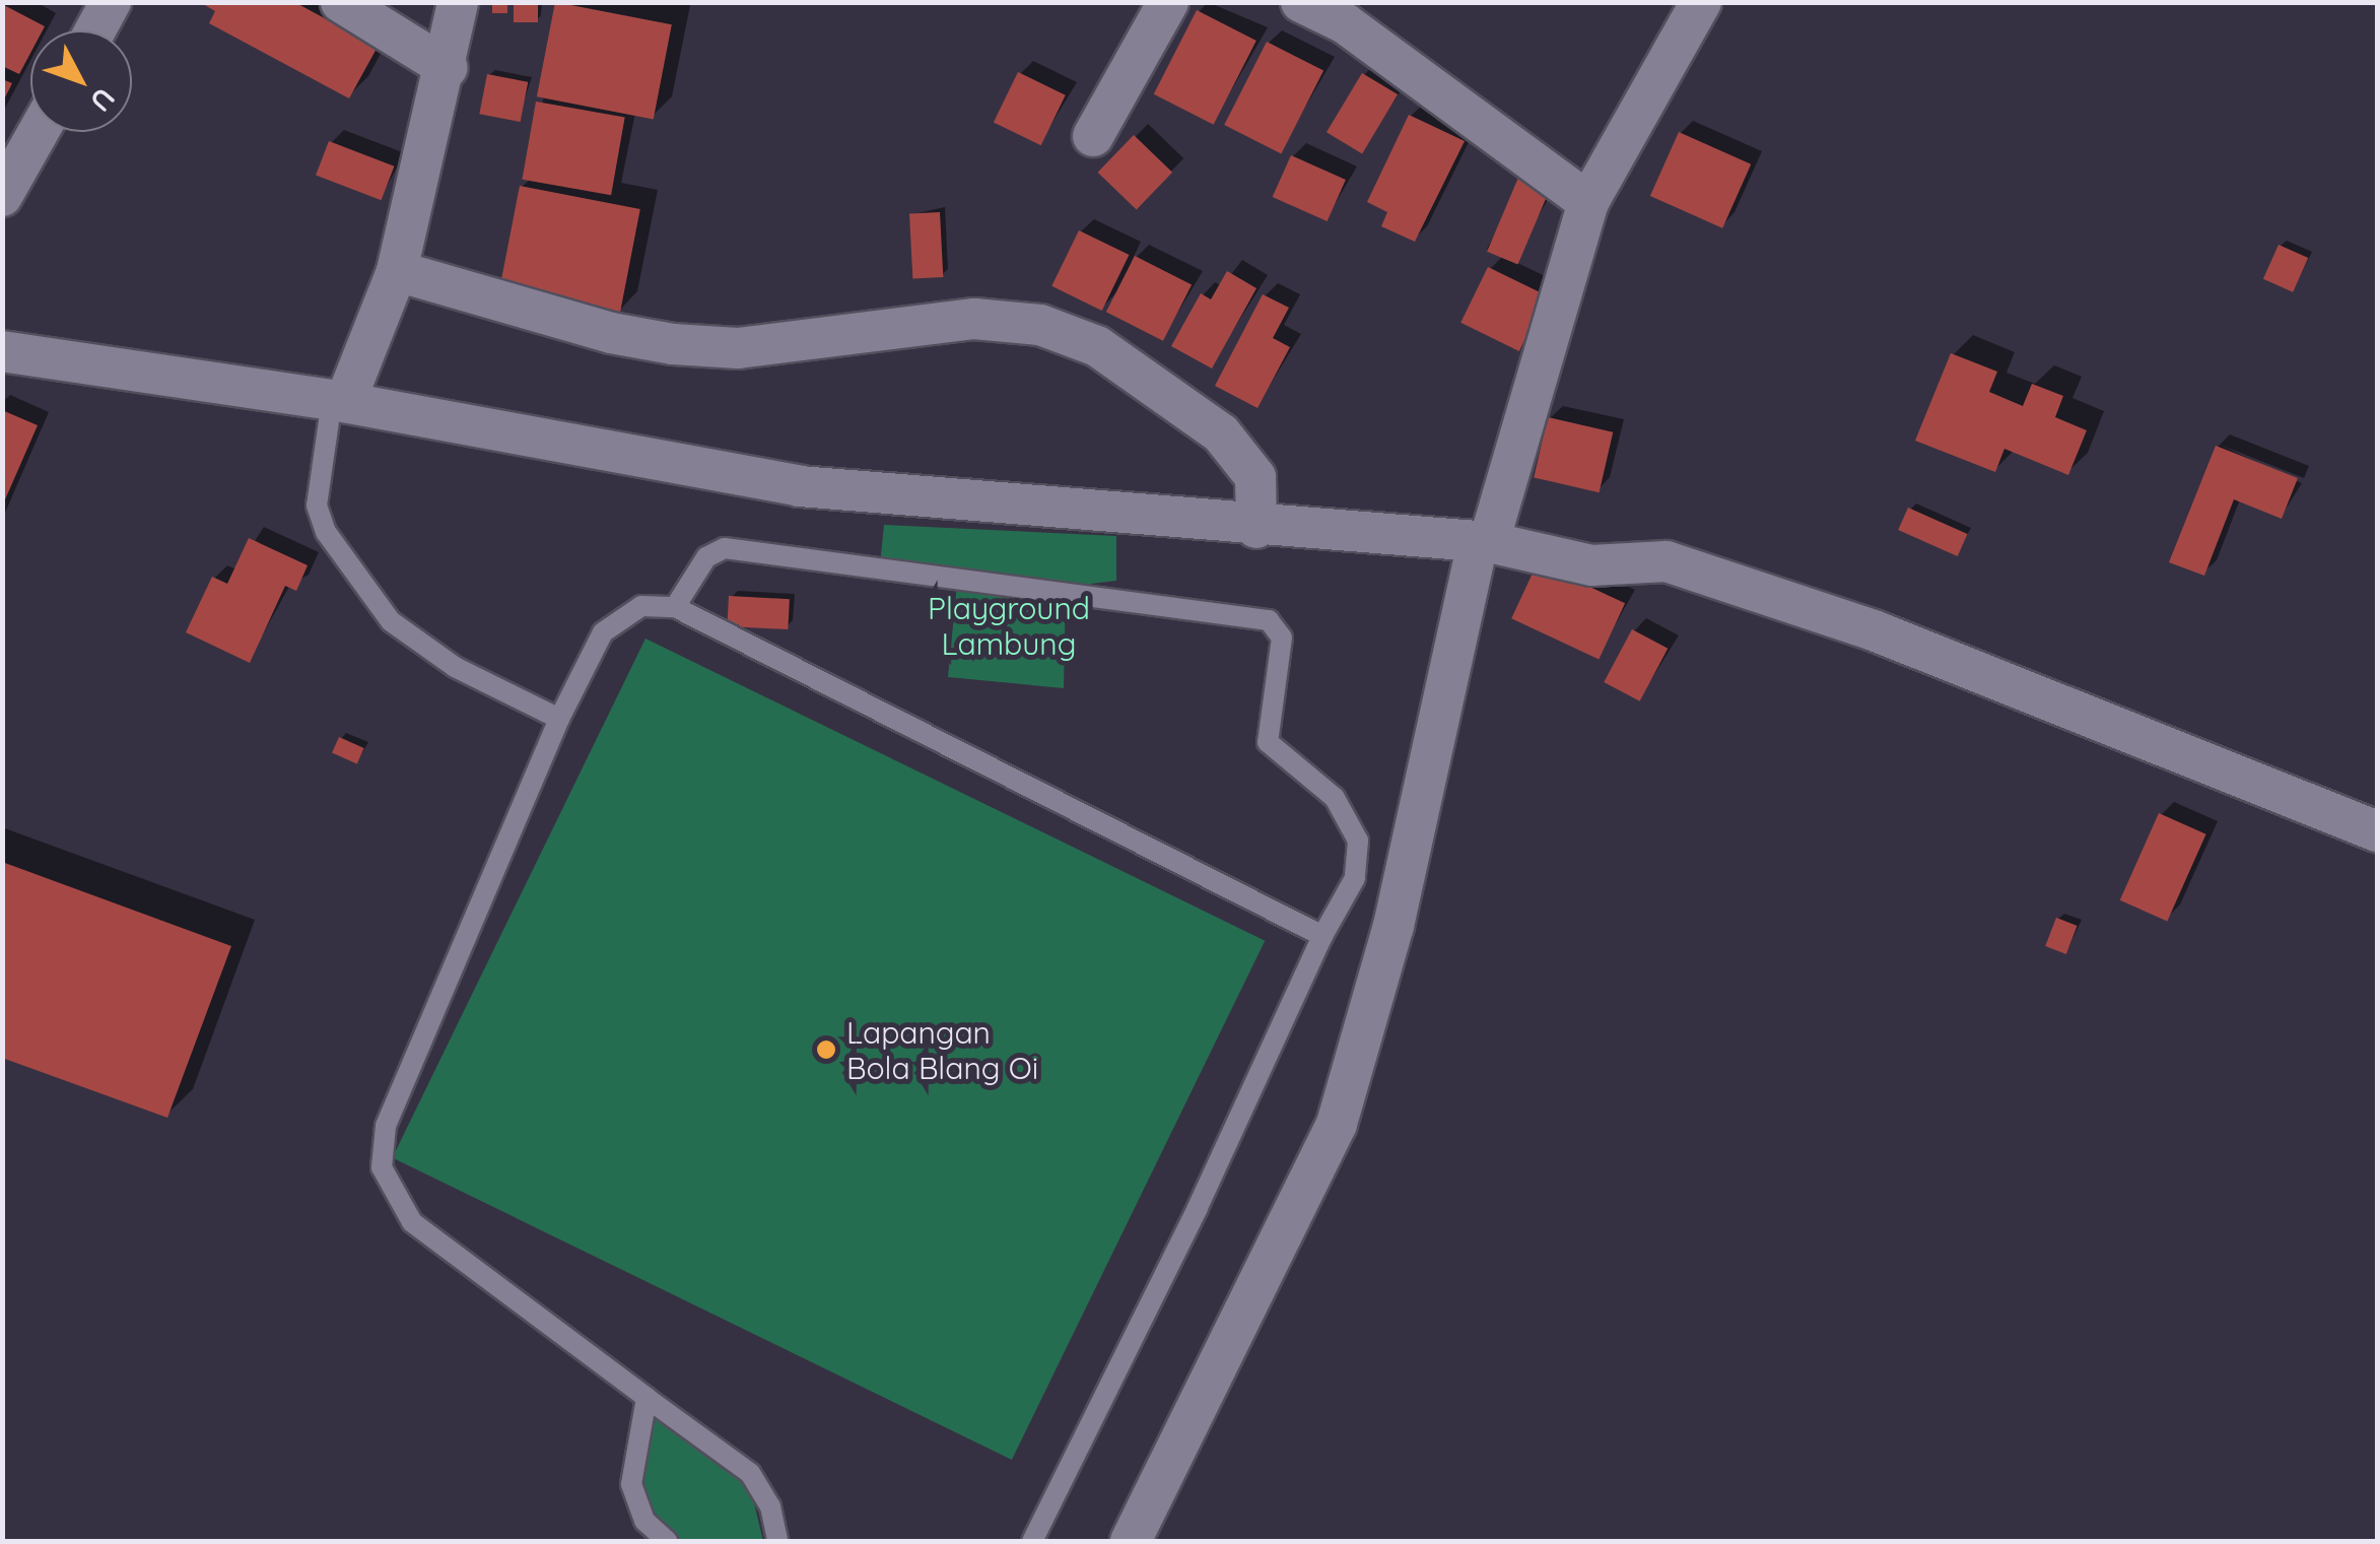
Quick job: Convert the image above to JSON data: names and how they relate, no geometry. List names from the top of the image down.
{
  "parks": ["Playground Lambung"],
  "places": ["Lapangan Bola Blang Oi"],
  "north": "bottom right"
}
